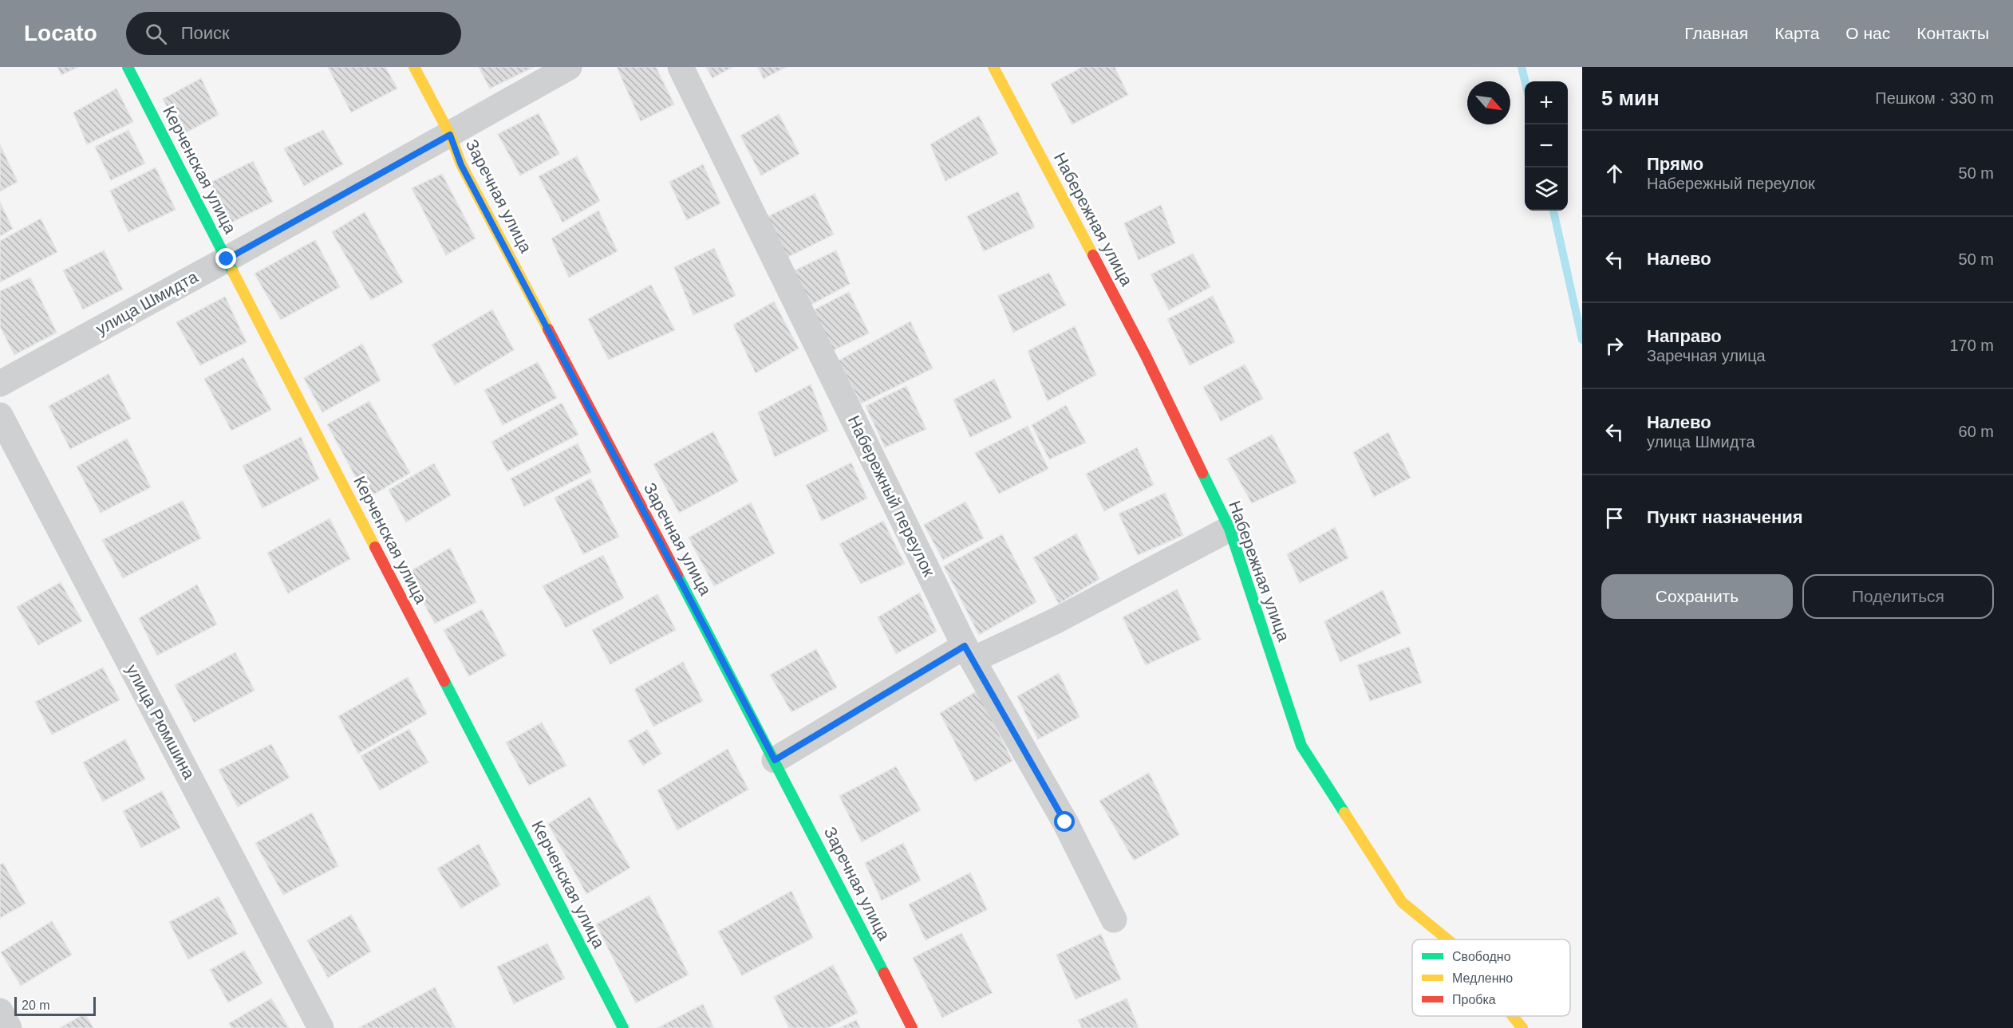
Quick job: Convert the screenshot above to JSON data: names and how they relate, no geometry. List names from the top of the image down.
{
  "streets": {
    "street": [
      "Керченская улица",
      "Заречная улица",
      "Набережная улица",
      "улица Шмидта",
      "Набережный переулок",
      "улица Рюмшина"
    ]
  },
  "crossings": [
    ["Керченская улица", "улица Шмидта"],
    ["Заречная улица", "улица Шмидта"]
  ],
  "legend": ["Свободно", "Медленно", "Пробка"],
  "scale_bar": "20 m",
  "north": "bottom right",
  "page": {
    "header": "Locato",
    "search": "Поиск",
    "nav": [
      "Главная",
      "Карта",
      "О нас",
      "Контакты"
    ],
    "heading": ["5 мин", "Пешком · 330 m"],
    "map_buttons": ["+", "−"],
    "list": [
      ["Прямо", "Набережный переулок", "50 m"],
      ["Налево", "50 m"],
      ["Направо", "Заречная улица", "170 m"],
      ["Налево", "улица Шмидта", "60 m"],
      "Пункт назначения"
    ],
    "buttons": ["Сохранить", "Поделиться"],
    "scale": "20 m"
  }
}
